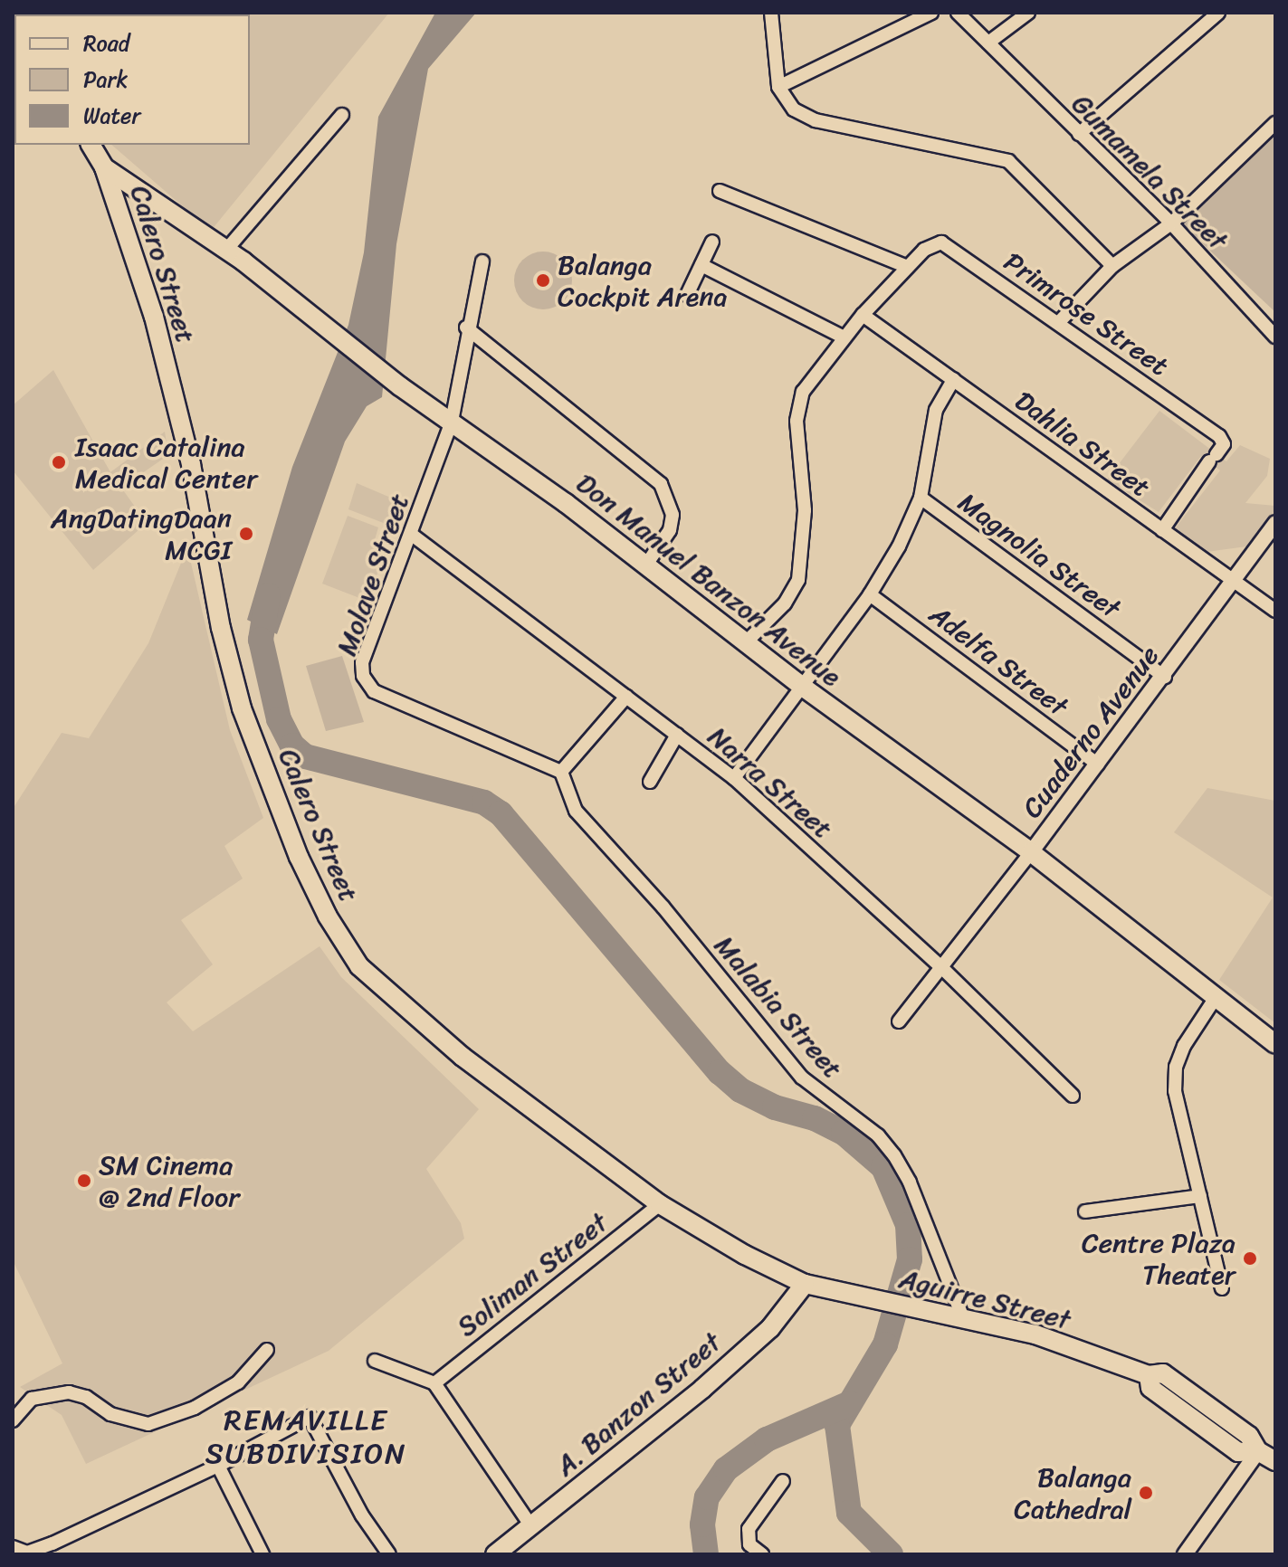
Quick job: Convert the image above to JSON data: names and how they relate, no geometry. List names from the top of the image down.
{
  "streets": {
    "main road": [
      "Calero Street",
      "Don Manuel Banzon Avenue",
      "Aguirre Street",
      "A. Banzon Street"
    ],
    "street": [
      "Gumamela Street",
      "Primrose Street",
      "Dahlia Street",
      "Magnolia Street",
      "Molave Street",
      "Adelfa Street",
      "Cuaderno Avenue",
      "Narra Street",
      "Malabia Street",
      "Soliman Street"
    ]
  },
  "crossings": [
    ["Calero Street", "Don Manuel Banzon Avenue"],
    ["Calero Street", "Soliman Street"],
    ["Calero Street", "Aguirre Street"],
    ["Calero Street", "A. Banzon Street"],
    ["Primrose Street", "Dahlia Street"],
    ["Primrose Street", "Don Manuel Banzon Avenue"],
    ["Dahlia Street", "Cuaderno Avenue"],
    ["Magnolia Street", "Cuaderno Avenue"],
    ["Molave Street", "Don Manuel Banzon Avenue"],
    ["Molave Street", "Narra Street"],
    ["Molave Street", "Malabia Street"],
    ["Don Manuel Banzon Avenue", "Cuaderno Avenue"],
    ["Adelfa Street", "Cuaderno Avenue"],
    ["Cuaderno Avenue", "Narra Street"],
    ["Malabia Street", "Aguirre Street"],
    ["Aguirre Street", "A. Banzon Street"]
  ],
  "districts": ["REMAVILLE SUBDIVISION"],
  "places": [
    "Balanga Cockpit Arena",
    "Isaac Catalina Medical Center",
    "AngDatingDaan MCGI",
    "SM Cinema @ 2nd Floor",
    "Centre Plaza Theater",
    "Balanga Cathedral"
  ],
  "legend": ["Road", "Park", "Water"]
}
